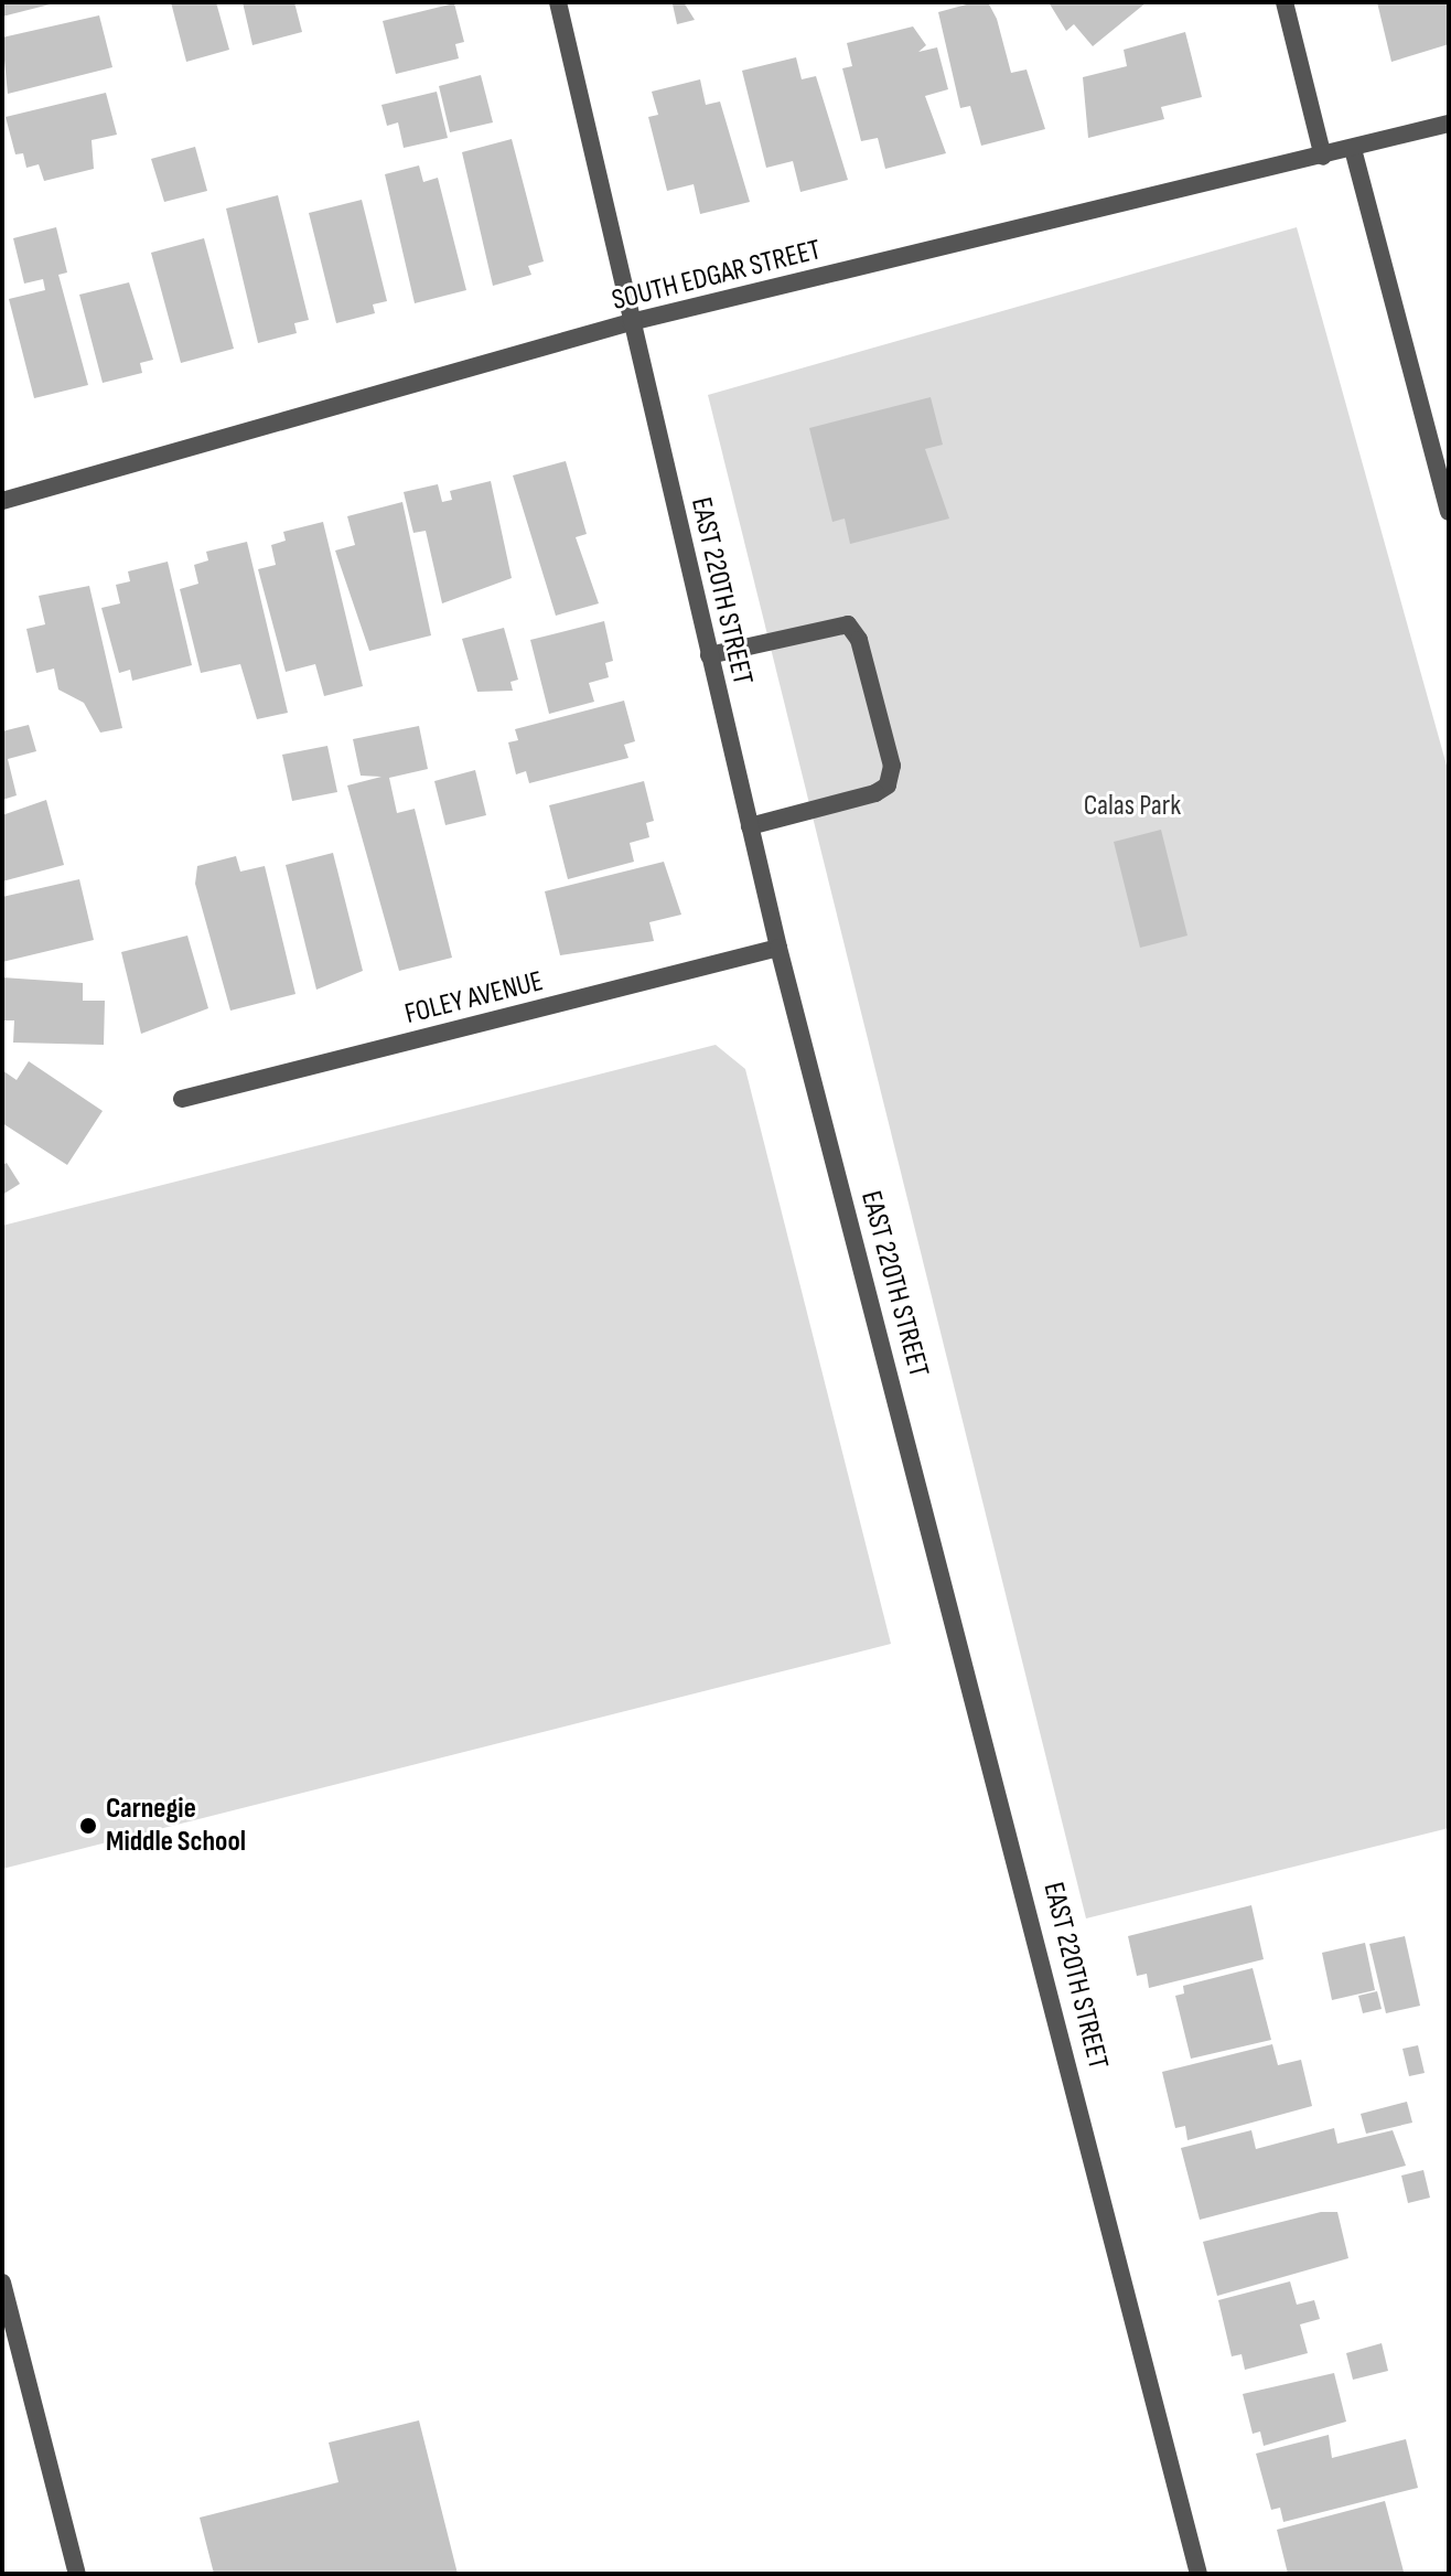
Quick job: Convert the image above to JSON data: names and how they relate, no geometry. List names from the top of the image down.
{
  "streets": {
    "street": ["SOUTH EDGAR STREET", "EAST 220TH STREET", "FOLEY AVENUE"]
  },
  "crossings": [
    ["SOUTH EDGAR STREET", "EAST 220TH STREET"],
    ["EAST 220TH STREET", "FOLEY AVENUE"]
  ],
  "parks": ["Calas Park"],
  "places": ["Carnegie Middle School"]
}
